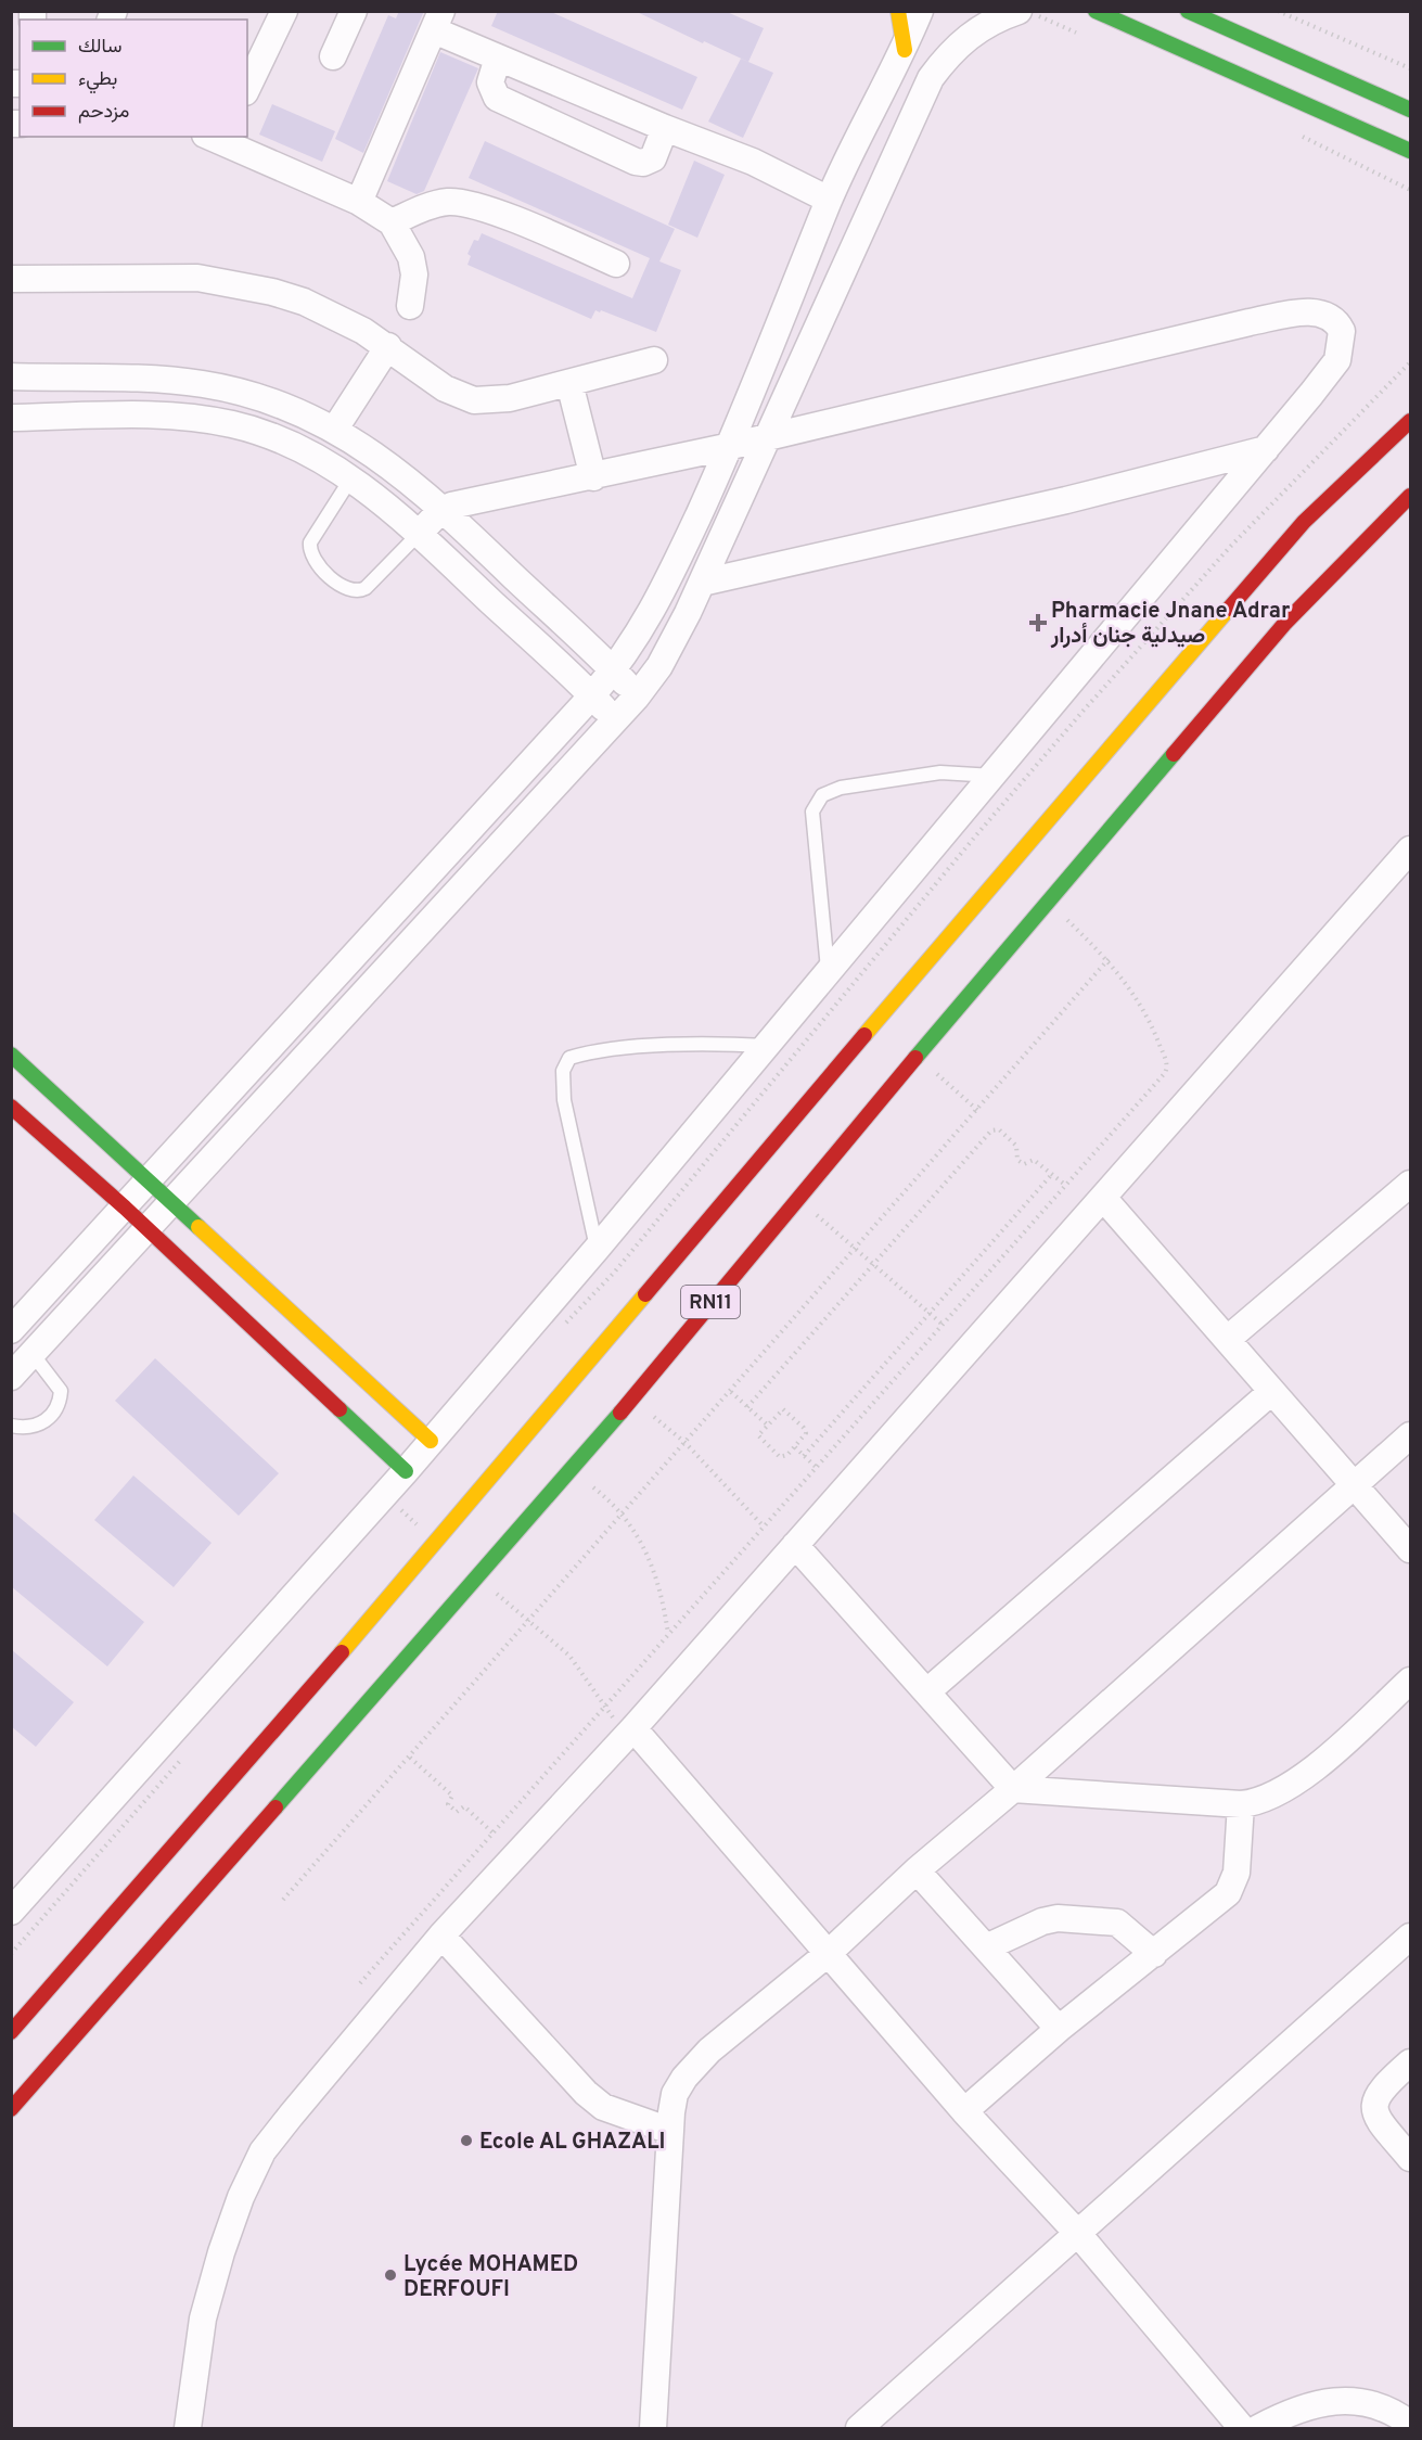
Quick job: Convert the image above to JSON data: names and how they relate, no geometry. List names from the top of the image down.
{
  "streets": {
    "main road": ["RN11"]
  },
  "places": {
    "health": ["Pharmacie Jnane Adrar صيدلية جنان أدرار"],
    "other": ["Ecole AL GHAZALI", "Lycée MOHAMED DERFOUFI"]
  },
  "legend": ["سالك", "بطيء", "مزدحم"]
}
